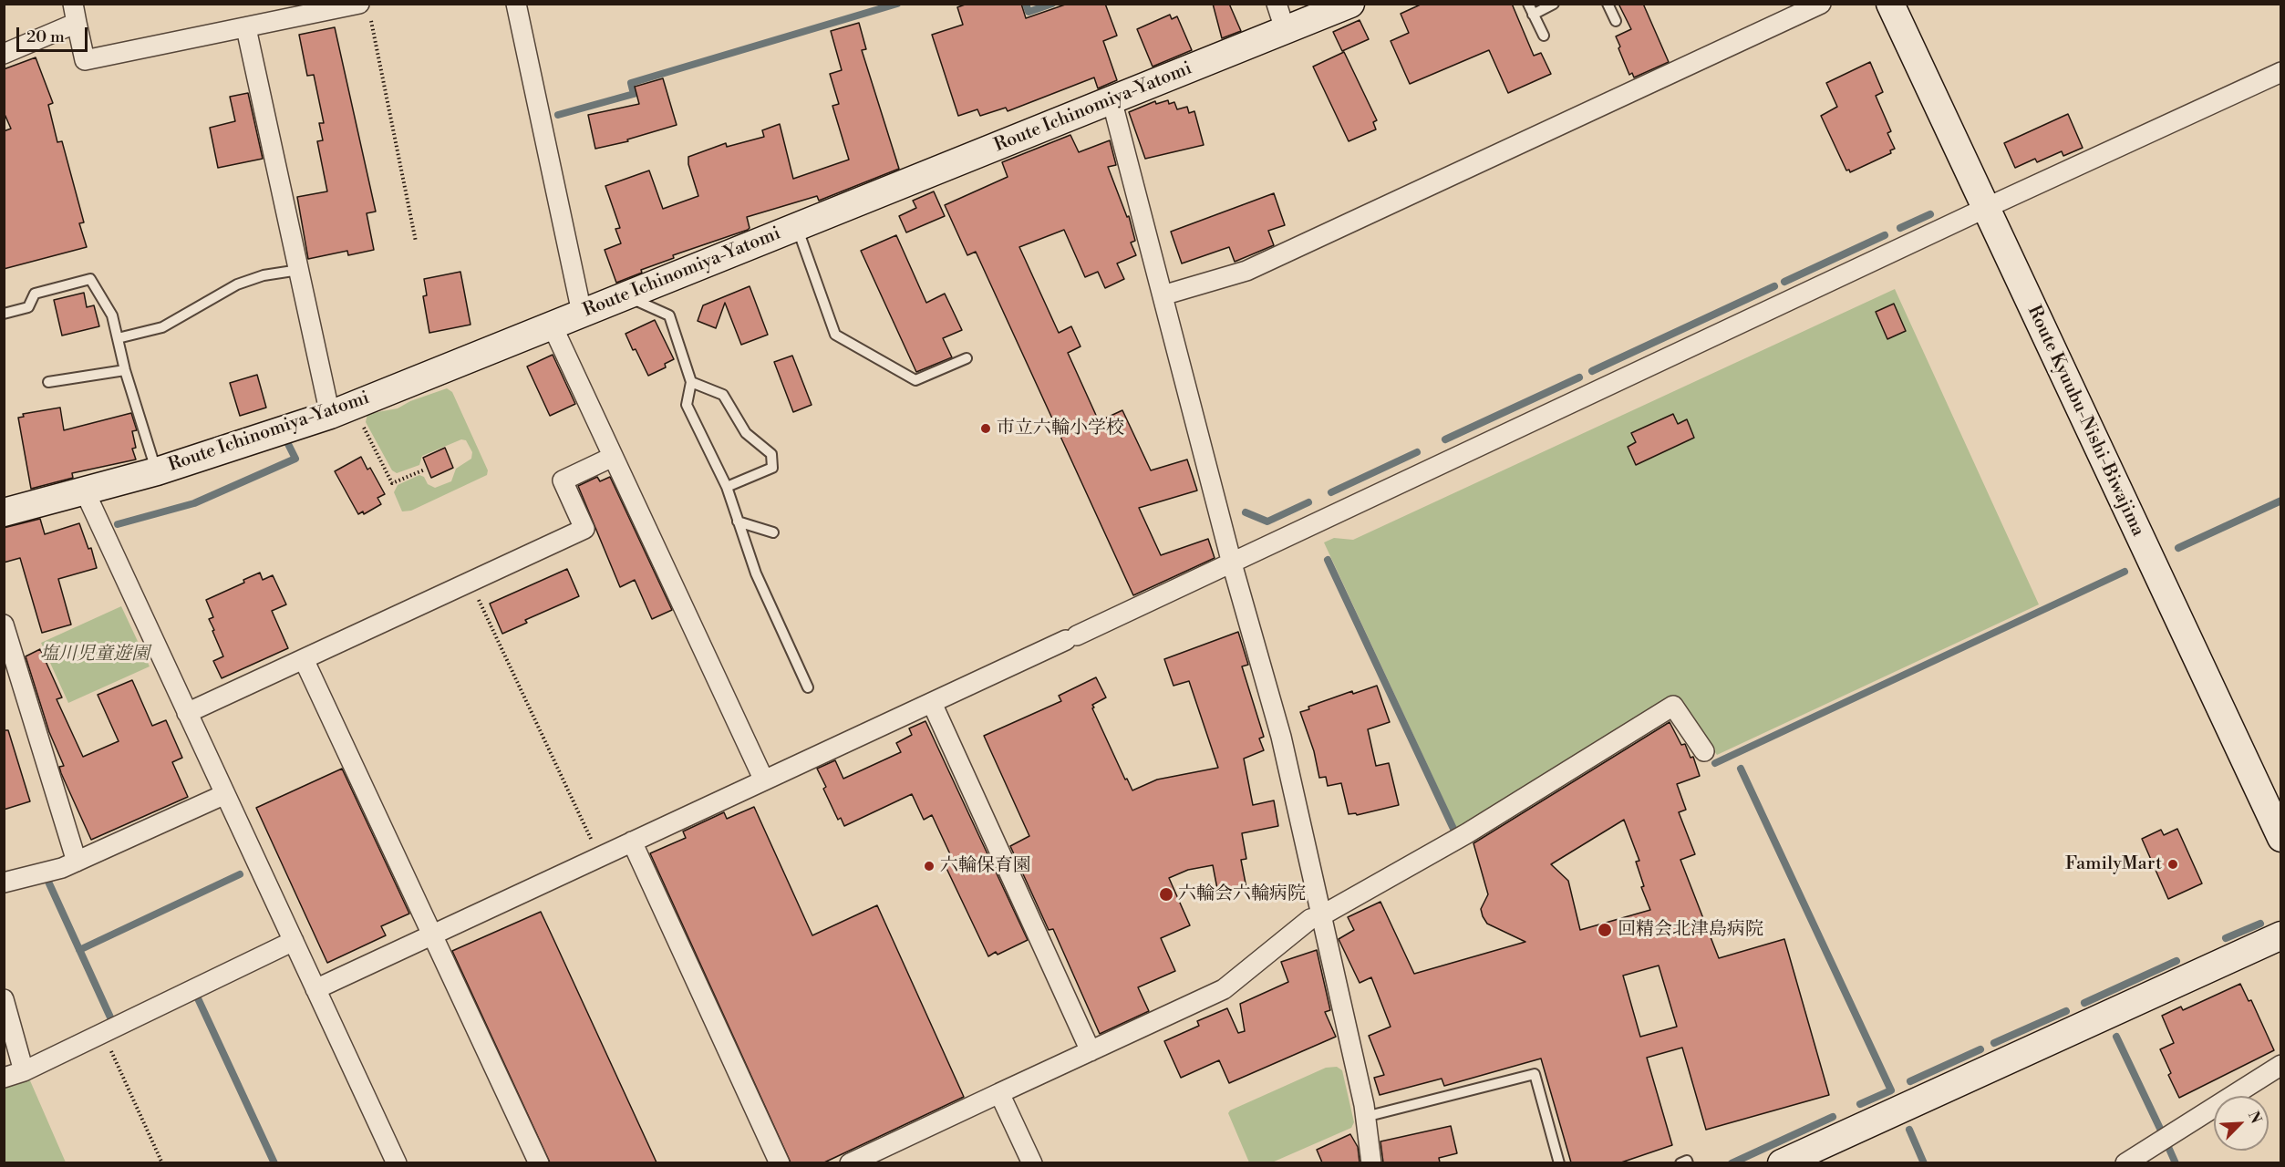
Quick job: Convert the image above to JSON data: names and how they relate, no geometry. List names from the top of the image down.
{
  "streets": {
    "main road": ["Route Ichinomiya-Yatomi", "Route Kyuubu-Nishi-Biwajima"]
  },
  "parks": ["塩川児童遊園"],
  "places": [
    "市立六輪小学校",
    "FamilyMart",
    "六輪保育園",
    "六輪会六輪病院",
    "回精会北津島病院"
  ],
  "scale_bar": "20 m",
  "north": "top right"
}
